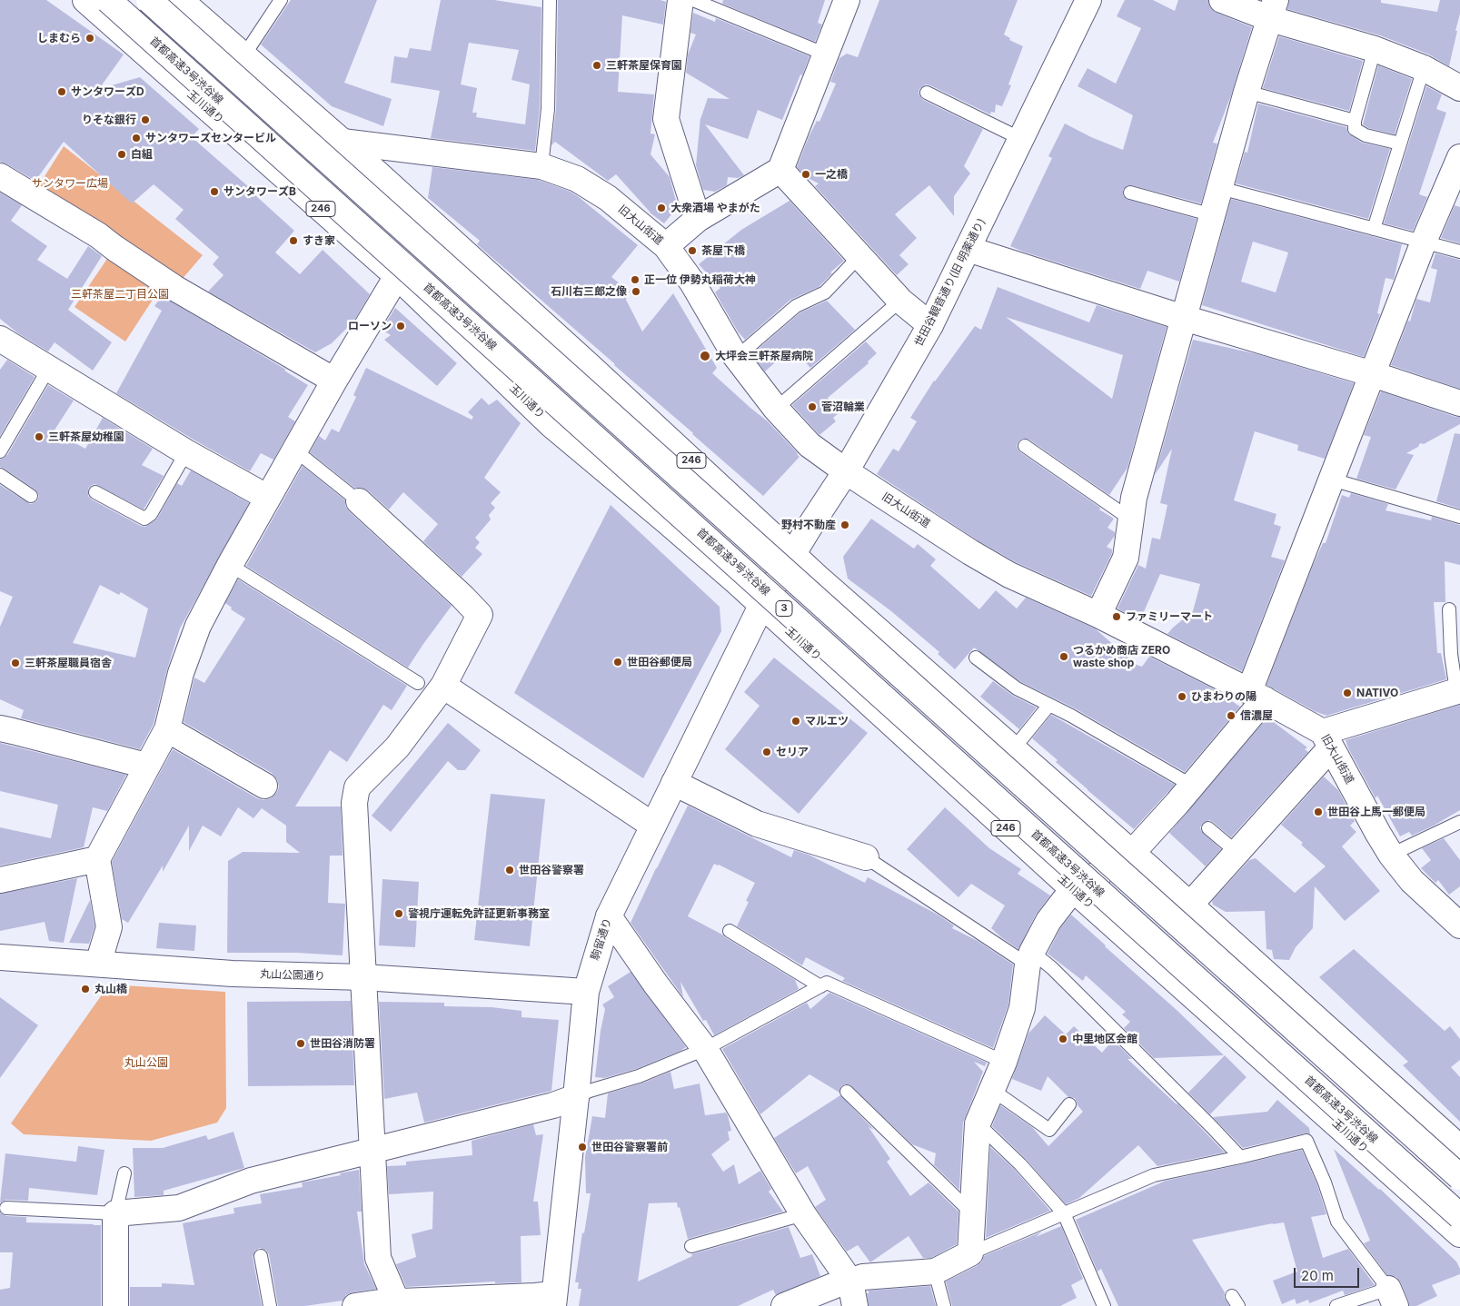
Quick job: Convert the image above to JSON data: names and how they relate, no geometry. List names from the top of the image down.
{
  "streets": {
    "main road": [
      "首都高速3号渋谷線",
      "玉川通り",
      "246",
      "旧大山街道",
      "世田谷観音通り(旧 明薬通り)",
      "3",
      "駒留通り",
      "丸山公園通り"
    ]
  },
  "crossings": [
    ["玉川通り", "世田谷観音通り(旧 明薬通り)"],
    ["玉川通り", "駒留通り"],
    ["246", "旧大山街道"],
    ["246", "世田谷観音通り(旧 明薬通り)"],
    ["旧大山街道", "世田谷観音通り(旧 明薬通り)"],
    ["世田谷観音通り(旧 明薬通り)", "駒留通り"],
    ["駒留通り", "丸山公園通り"]
  ],
  "parks": ["サンタワー広場", "三軒茶屋二丁目公園", "丸山公園"],
  "places": [
    "しまむら",
    "三軒茶屋保育園",
    "サンタワーズD",
    "りそな銀行",
    "サンタワーズセンタービル",
    "白組",
    "一之橋",
    "サンタワーズB",
    "大衆酒場 やまがた",
    "すき家",
    "茶屋下橋",
    "正一位 伊勢丸稲荷大神",
    "石川右三郎之像",
    "ローソン",
    "大坪会三軒茶屋病院",
    "菅沼輪業",
    "三軒茶屋幼稚園",
    "野村不動産",
    "ファミリーマート",
    "つるかめ商店 ZERO waste shop",
    "世田谷郵便局",
    "三軒茶屋職員宿舎",
    "NATIVO",
    "ひまわりの陽",
    "信濃屋",
    "マルエツ",
    "セリア",
    "世田谷上馬一郵便局",
    "世田谷警察署",
    "警視庁運転免許証更新事務室",
    "丸山橋",
    "中里地区会館",
    "世田谷消防署",
    "世田谷警察署前"
  ],
  "scale_bar": "20 m"
}
